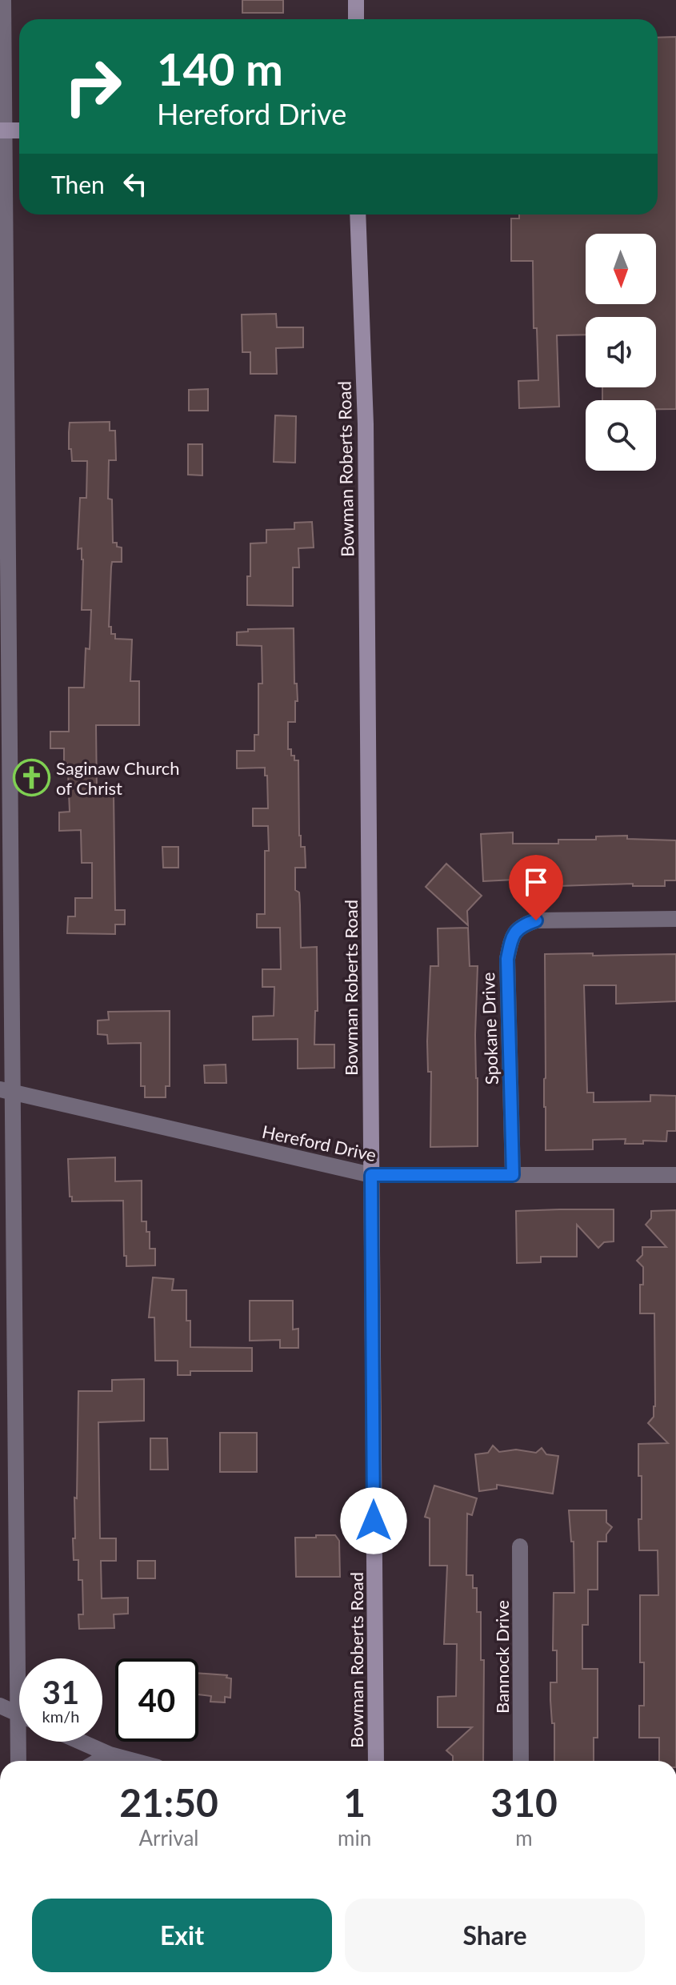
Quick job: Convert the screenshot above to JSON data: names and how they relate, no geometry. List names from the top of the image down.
{
  "streets": {
    "street": [
      "Bowman Roberts Road",
      "Spokane Drive",
      "Hereford Drive",
      "Bannock Drive"
    ]
  },
  "crossings": [
    ["Bowman Roberts Road", "Hereford Drive"],
    ["Spokane Drive", "Hereford Drive"]
  ],
  "places": {
    "church": ["Saginaw Church of Christ"]
  },
  "north": "bottom",
  "page": {
    "turn": ["140 m", "Hereford Drive"],
    "then": "Then",
    "speed": "31 km/h",
    "limit": "40",
    "eta": [
      "21:50",
      "Arrival",
      "1",
      "min",
      "310",
      "m"
    ],
    "buttons": ["Exit", "Share"]
  }
}
